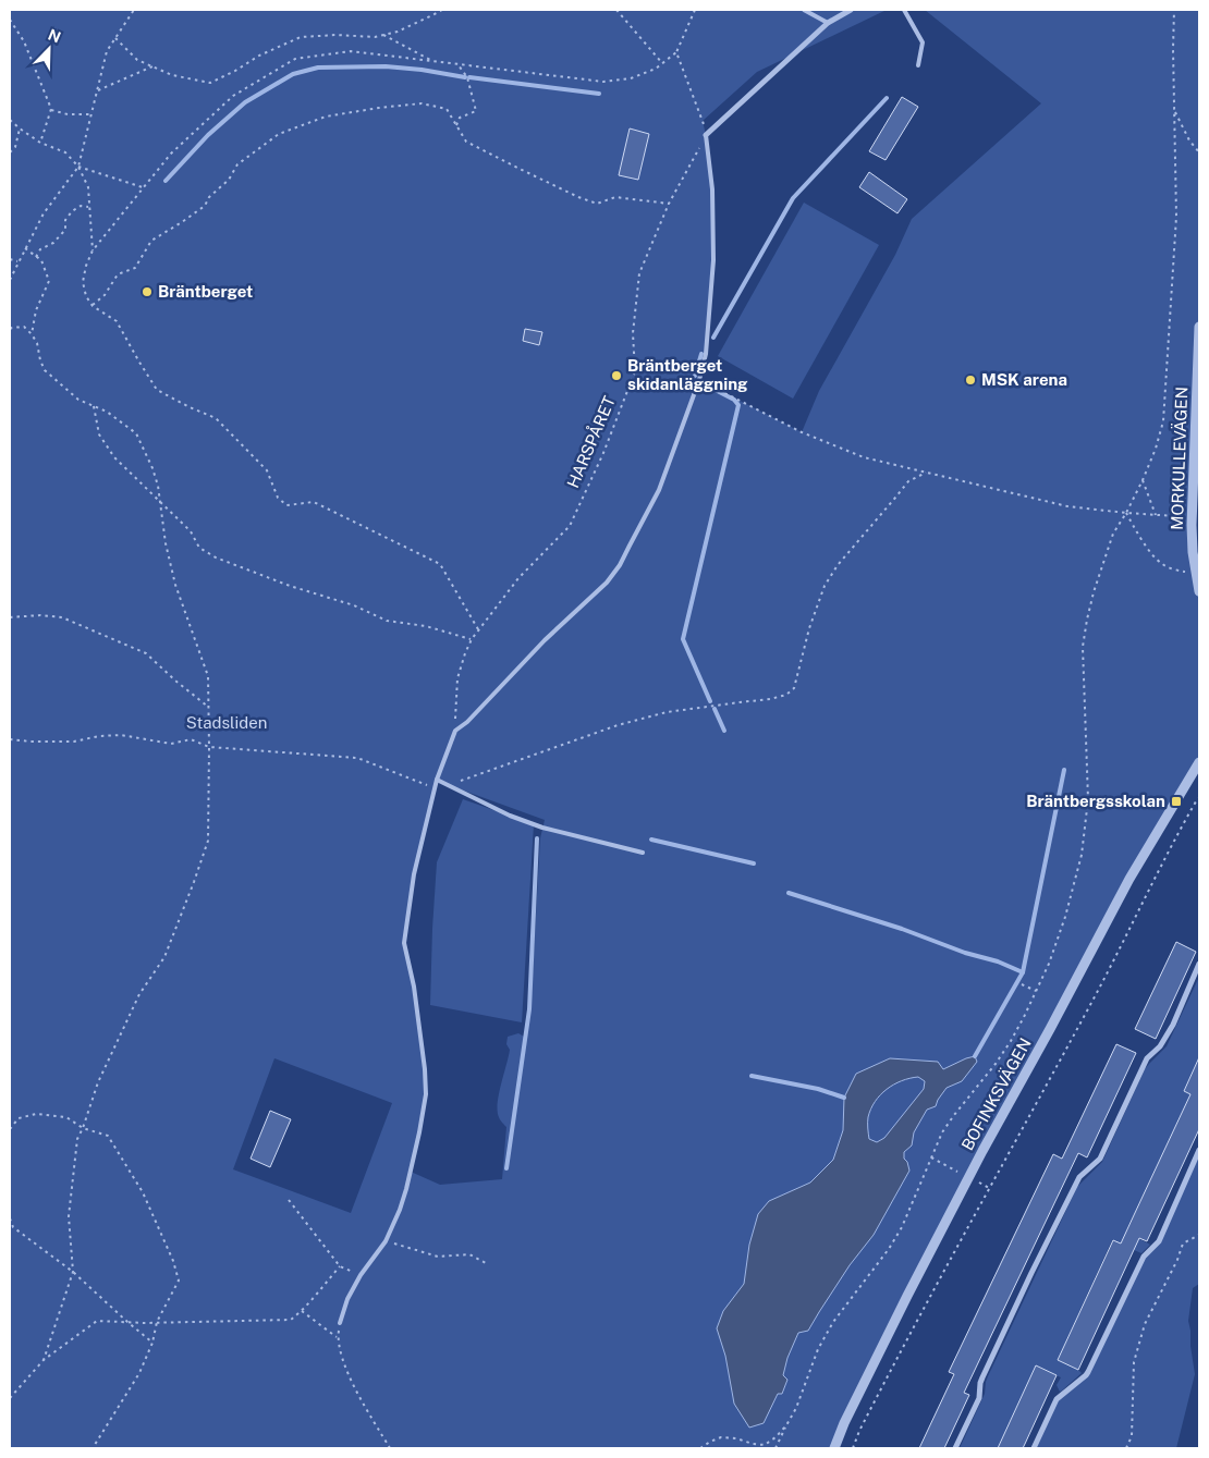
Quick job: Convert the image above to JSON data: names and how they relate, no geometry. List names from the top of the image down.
{
  "streets": {
    "street": ["MORKULLEVÄGEN", "BOFINKSVÄGEN"],
    "path": ["HARSPÅRET"]
  },
  "parks": ["Stadsliden"],
  "places": {
    "other": ["Bräntberget", "Bräntberget skidanläggning", "MSK arena"],
    "transit": ["Bräntbergsskolan"]
  },
  "north": "top right"
}
